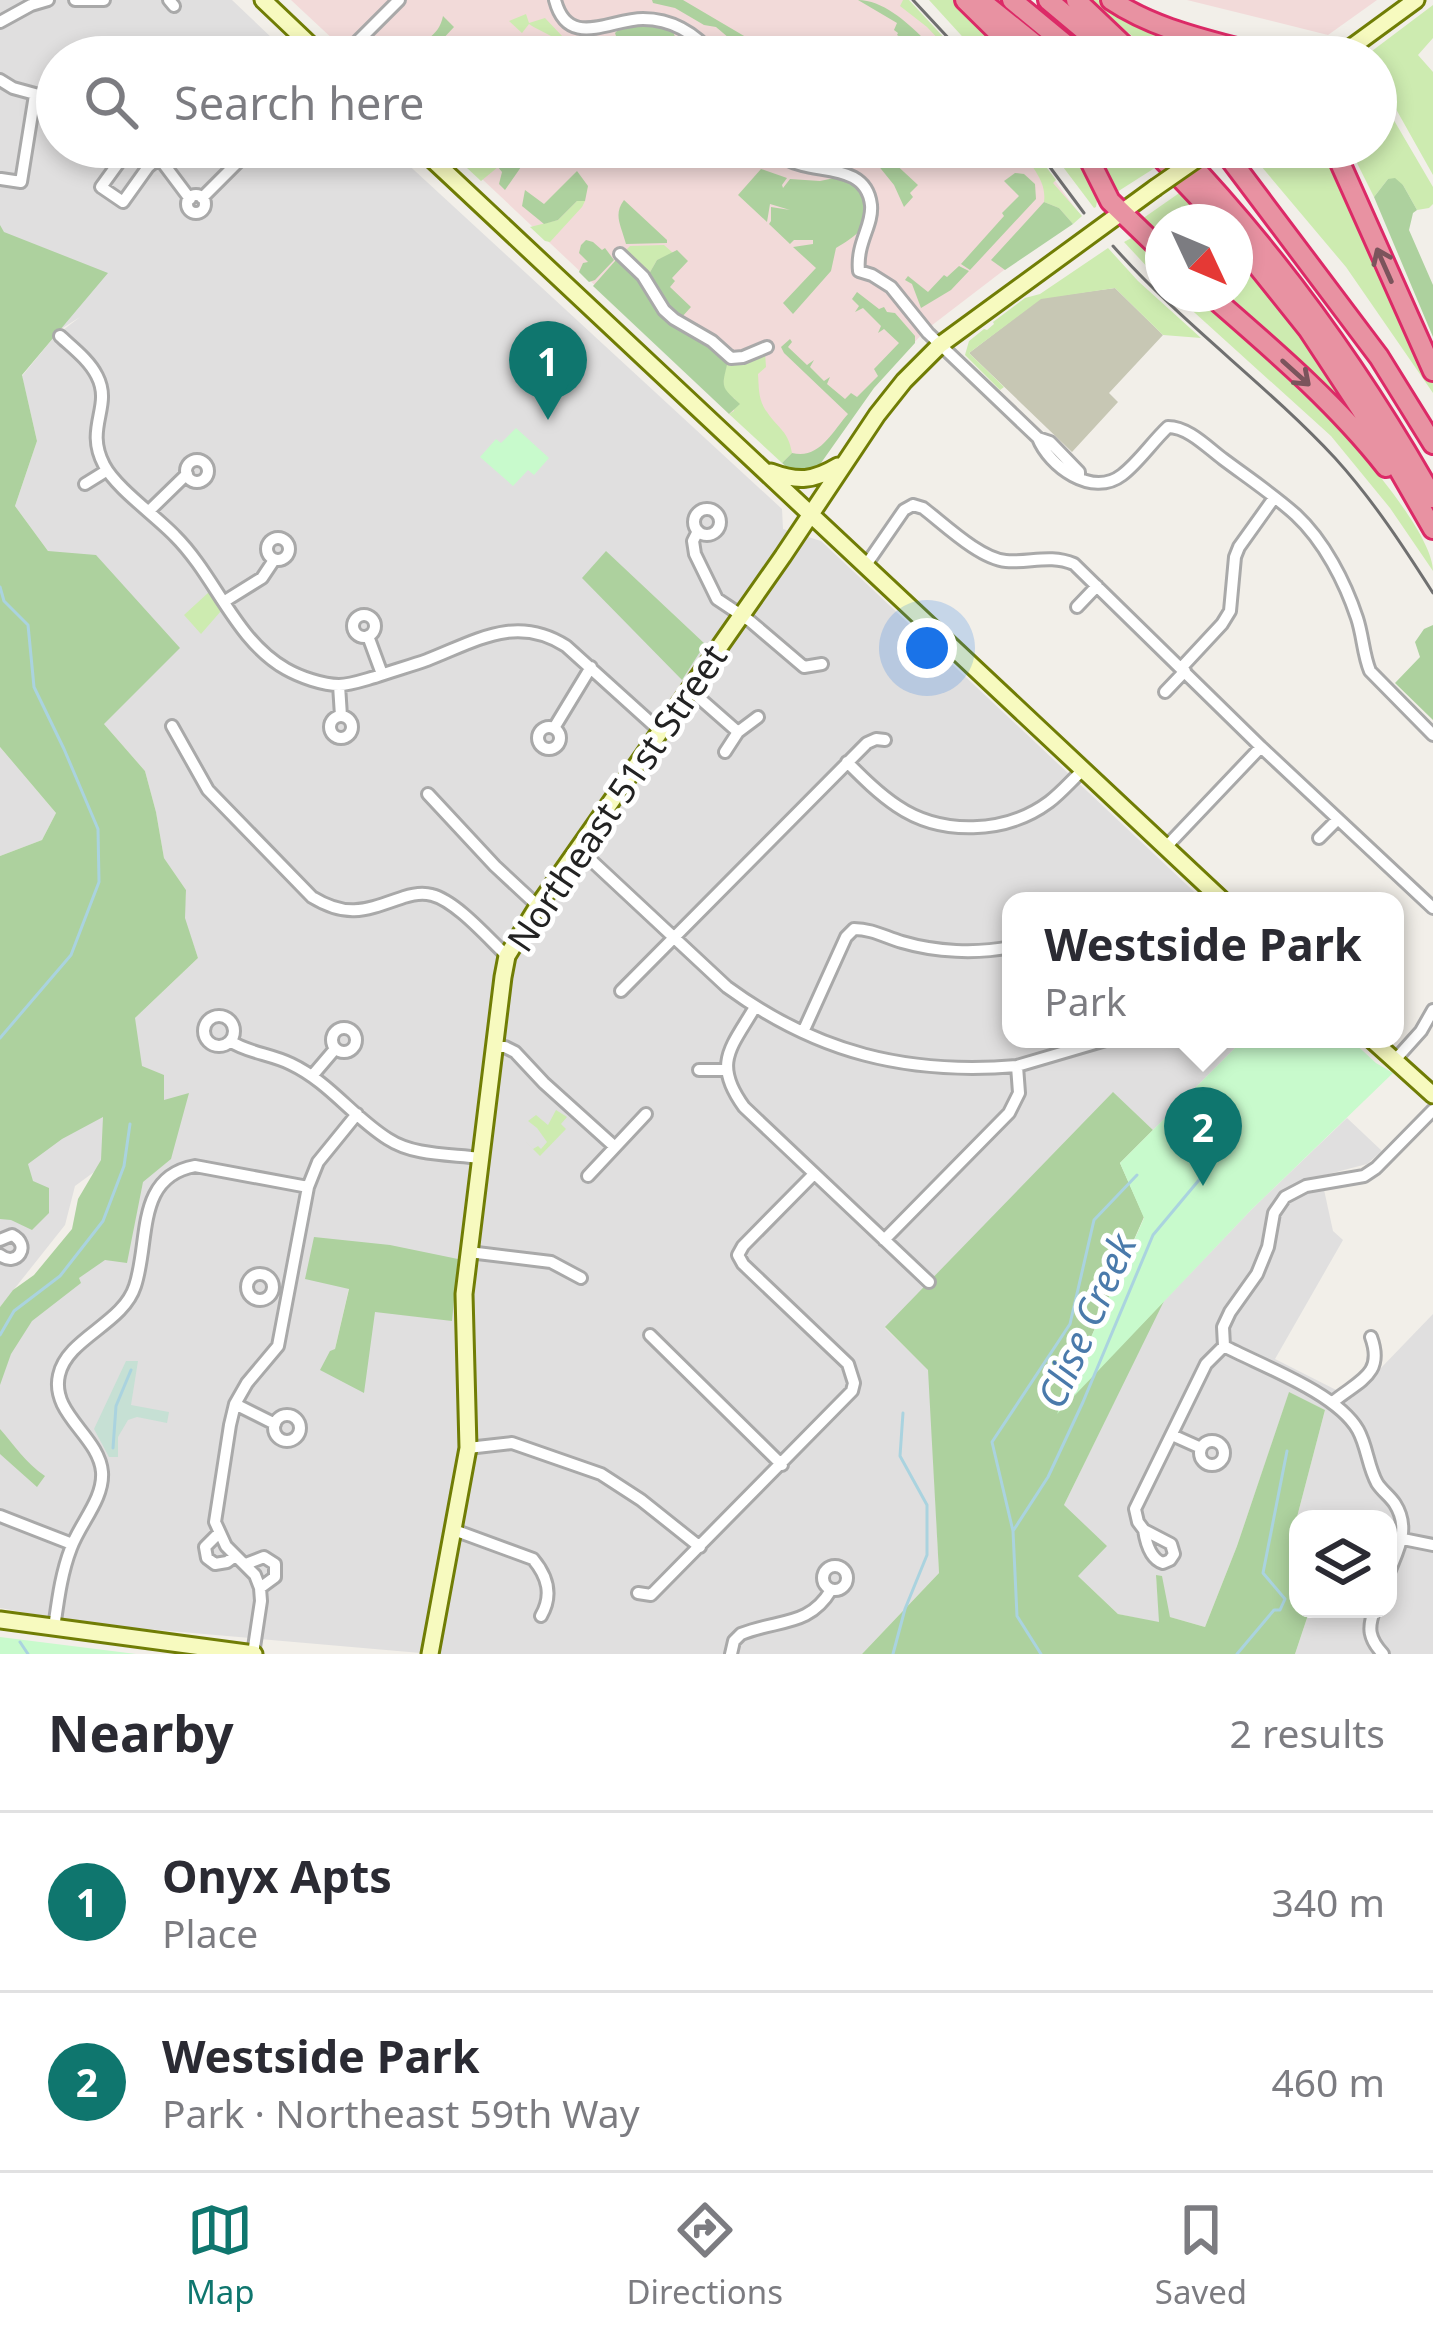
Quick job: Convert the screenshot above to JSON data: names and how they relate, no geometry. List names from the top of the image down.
{
  "streets": {
    "main road": ["Northeast 51st Street"]
  },
  "water": ["Clise Creek"],
  "north": "bottom right",
  "page": {
    "search": "Search here",
    "pins": ["1", "2"],
    "popup": ["Westside Park", "Park"],
    "heading": ["Nearby", "2 results"],
    "list": [
      {
        "mark": "1",
        "name": "Onyx Apts",
        "note": "Place",
        "value": "340 m"
      },
      {
        "mark": "2",
        "name": "Westside Park",
        "note": "Park · Northeast 59th Way",
        "value": "460 m"
      }
    ],
    "nav": ["Map", "Directions", "Saved"]
  }
}
